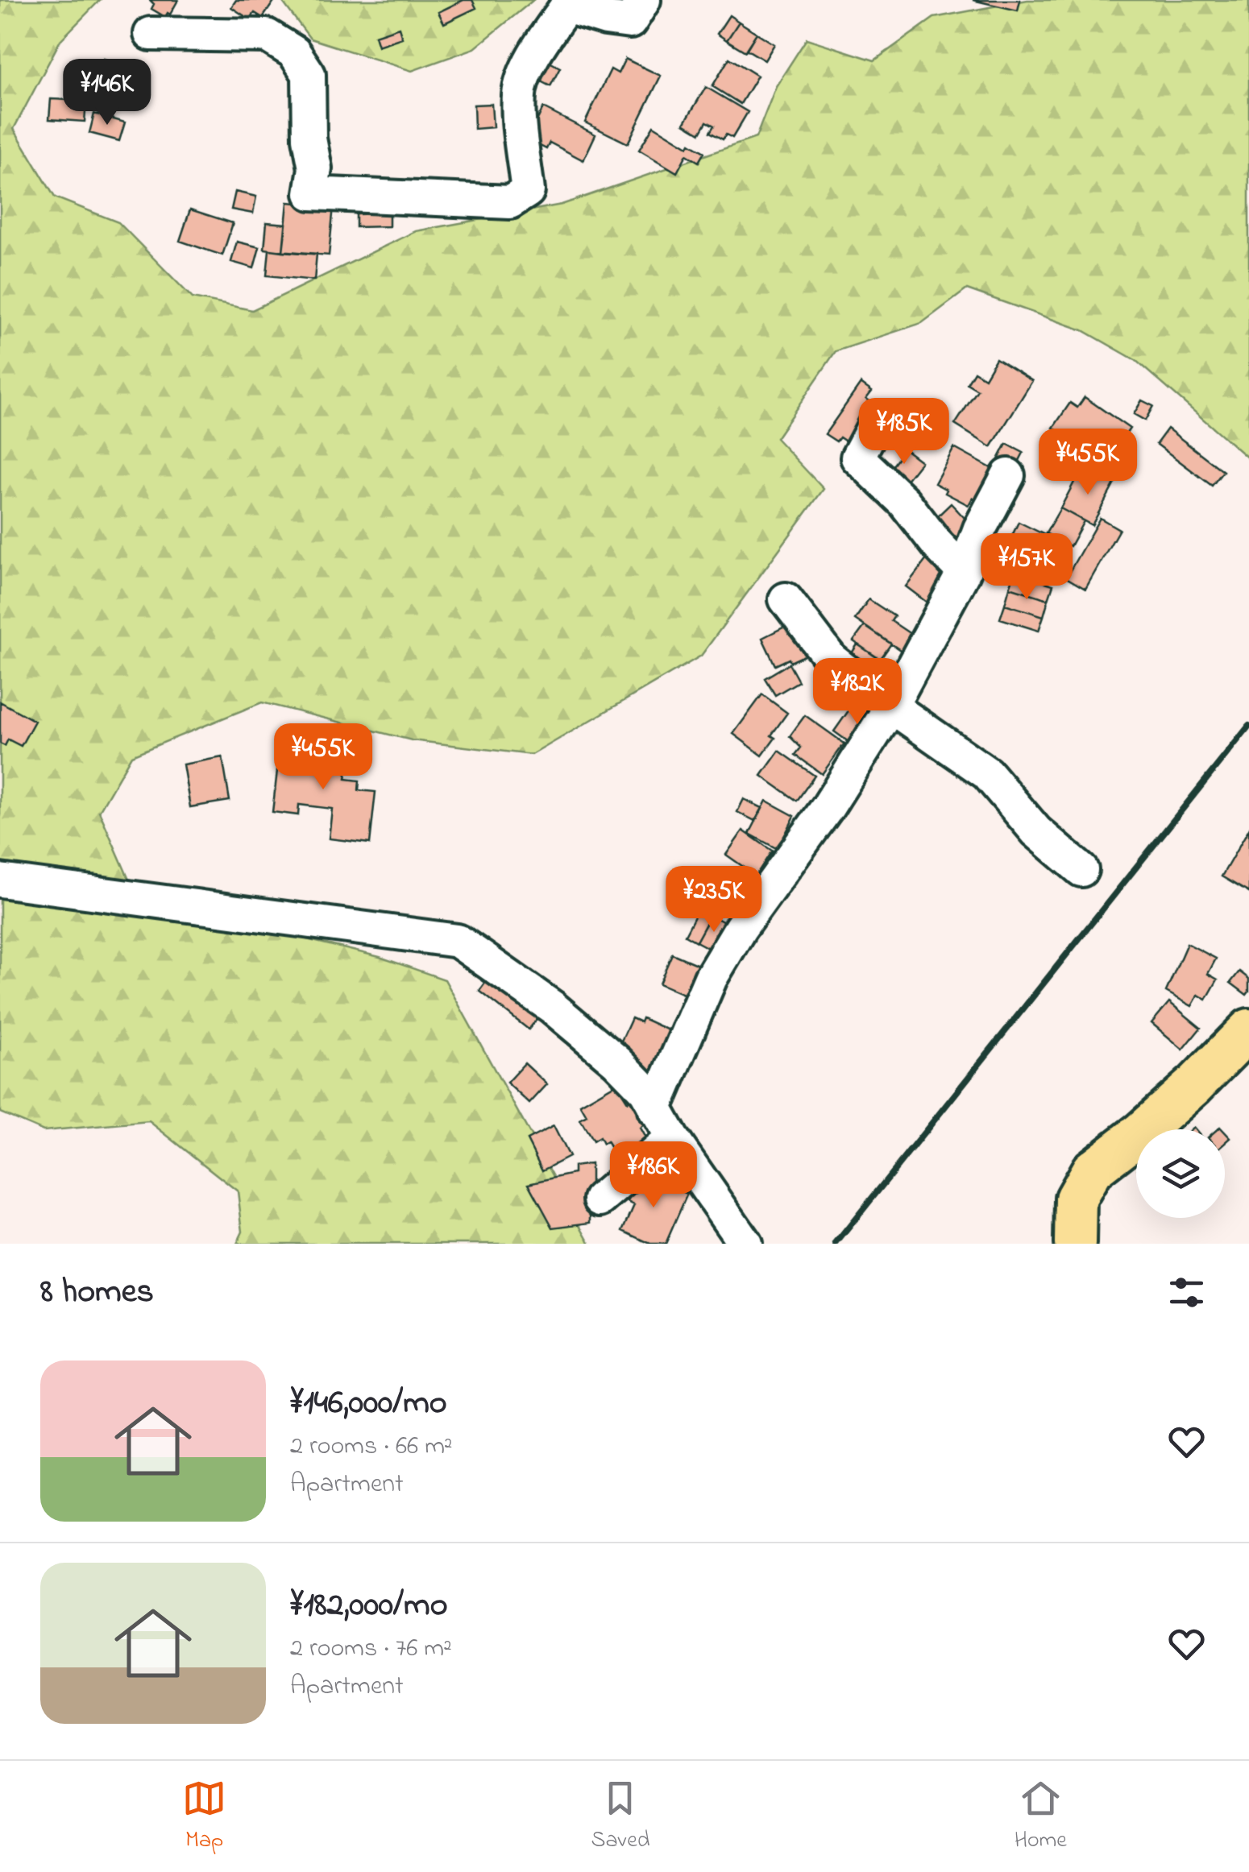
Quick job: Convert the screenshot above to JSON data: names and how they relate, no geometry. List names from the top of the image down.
{
  "page": {
    "price": [
      "¥146K",
      "¥185K",
      "¥455K",
      "¥157K",
      "¥182K",
      "¥455K",
      "¥235K",
      "¥186K"
    ],
    "heading": "8 homes",
    "list": [
      {
        "name": "¥146,000/mo",
        "note": "2 rooms · 66 m² · Apartment"
      },
      {
        "name": "¥182,000/mo",
        "note": "2 rooms · 76 m² · Apartment"
      }
    ],
    "tabs": ["Map", "Saved", "Home"]
  }
}
